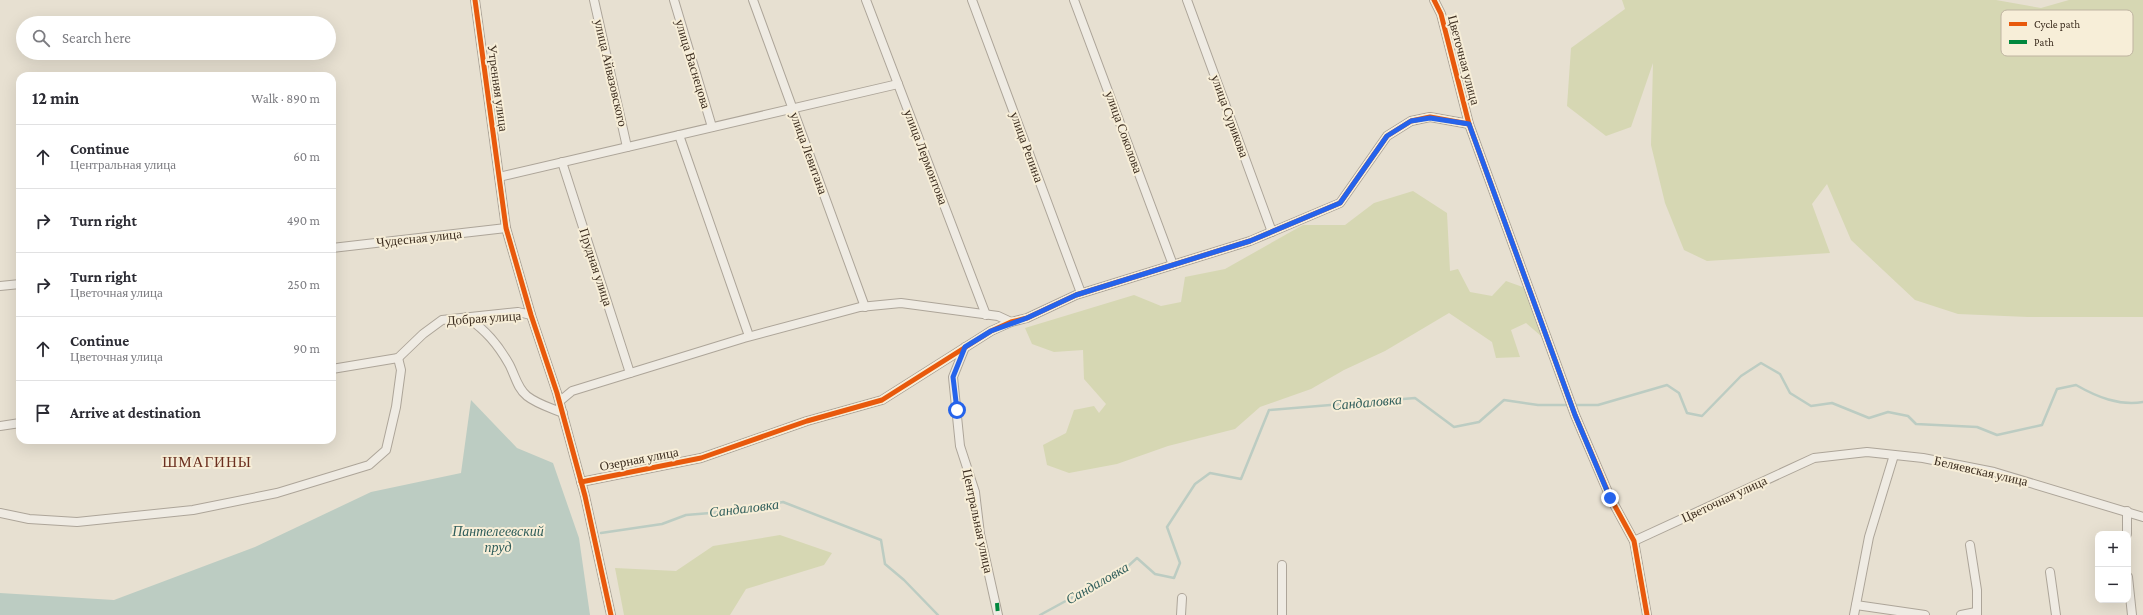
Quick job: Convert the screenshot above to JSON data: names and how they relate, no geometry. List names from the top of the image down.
{
  "streets": {
    "street": [
      "Цветочная улица",
      "улица Васнецова",
      "улица Айвазовского",
      "Утренняя улица",
      "улица Сурикова",
      "улица Соколова",
      "улица Репина",
      "улица Левитана",
      "улица Лермонтова",
      "Чудесная улица",
      "Прудная улица",
      "Добрая улица",
      "Озерная улица",
      "Беляевская улица",
      "Центральная улица"
    ]
  },
  "crossings": [
    ["Цветочная улица", "Озерная улица"],
    ["Цветочная улица", "Беляевская улица"],
    ["Утренняя улица", "Чудесная улица"],
    ["Утренняя улица", "Добрая улица"],
    ["Утренняя улица", "Озерная улица"],
    ["улица Сурикова", "Озерная улица"],
    ["улица Соколова", "Озерная улица"],
    ["улица Репина", "Озерная улица"],
    ["Озерная улица", "Центральная улица"]
  ],
  "districts": ["ШМАГИНЫ"],
  "water": ["Сандаловка", "Пантелеевский пруд"],
  "legend": ["Cycle path", "Path"],
  "page": {
    "search": "Search here",
    "heading": ["12 min", "Walk · 890 m"],
    "list": [
      ["Continue", "Центральная улица", "60 m"],
      ["Turn right", "490 m"],
      ["Turn right", "Цветочная улица", "250 m"],
      ["Continue", "Цветочная улица", "90 m"],
      "Arrive at destination"
    ],
    "map_buttons": ["+", "−"]
  }
}
